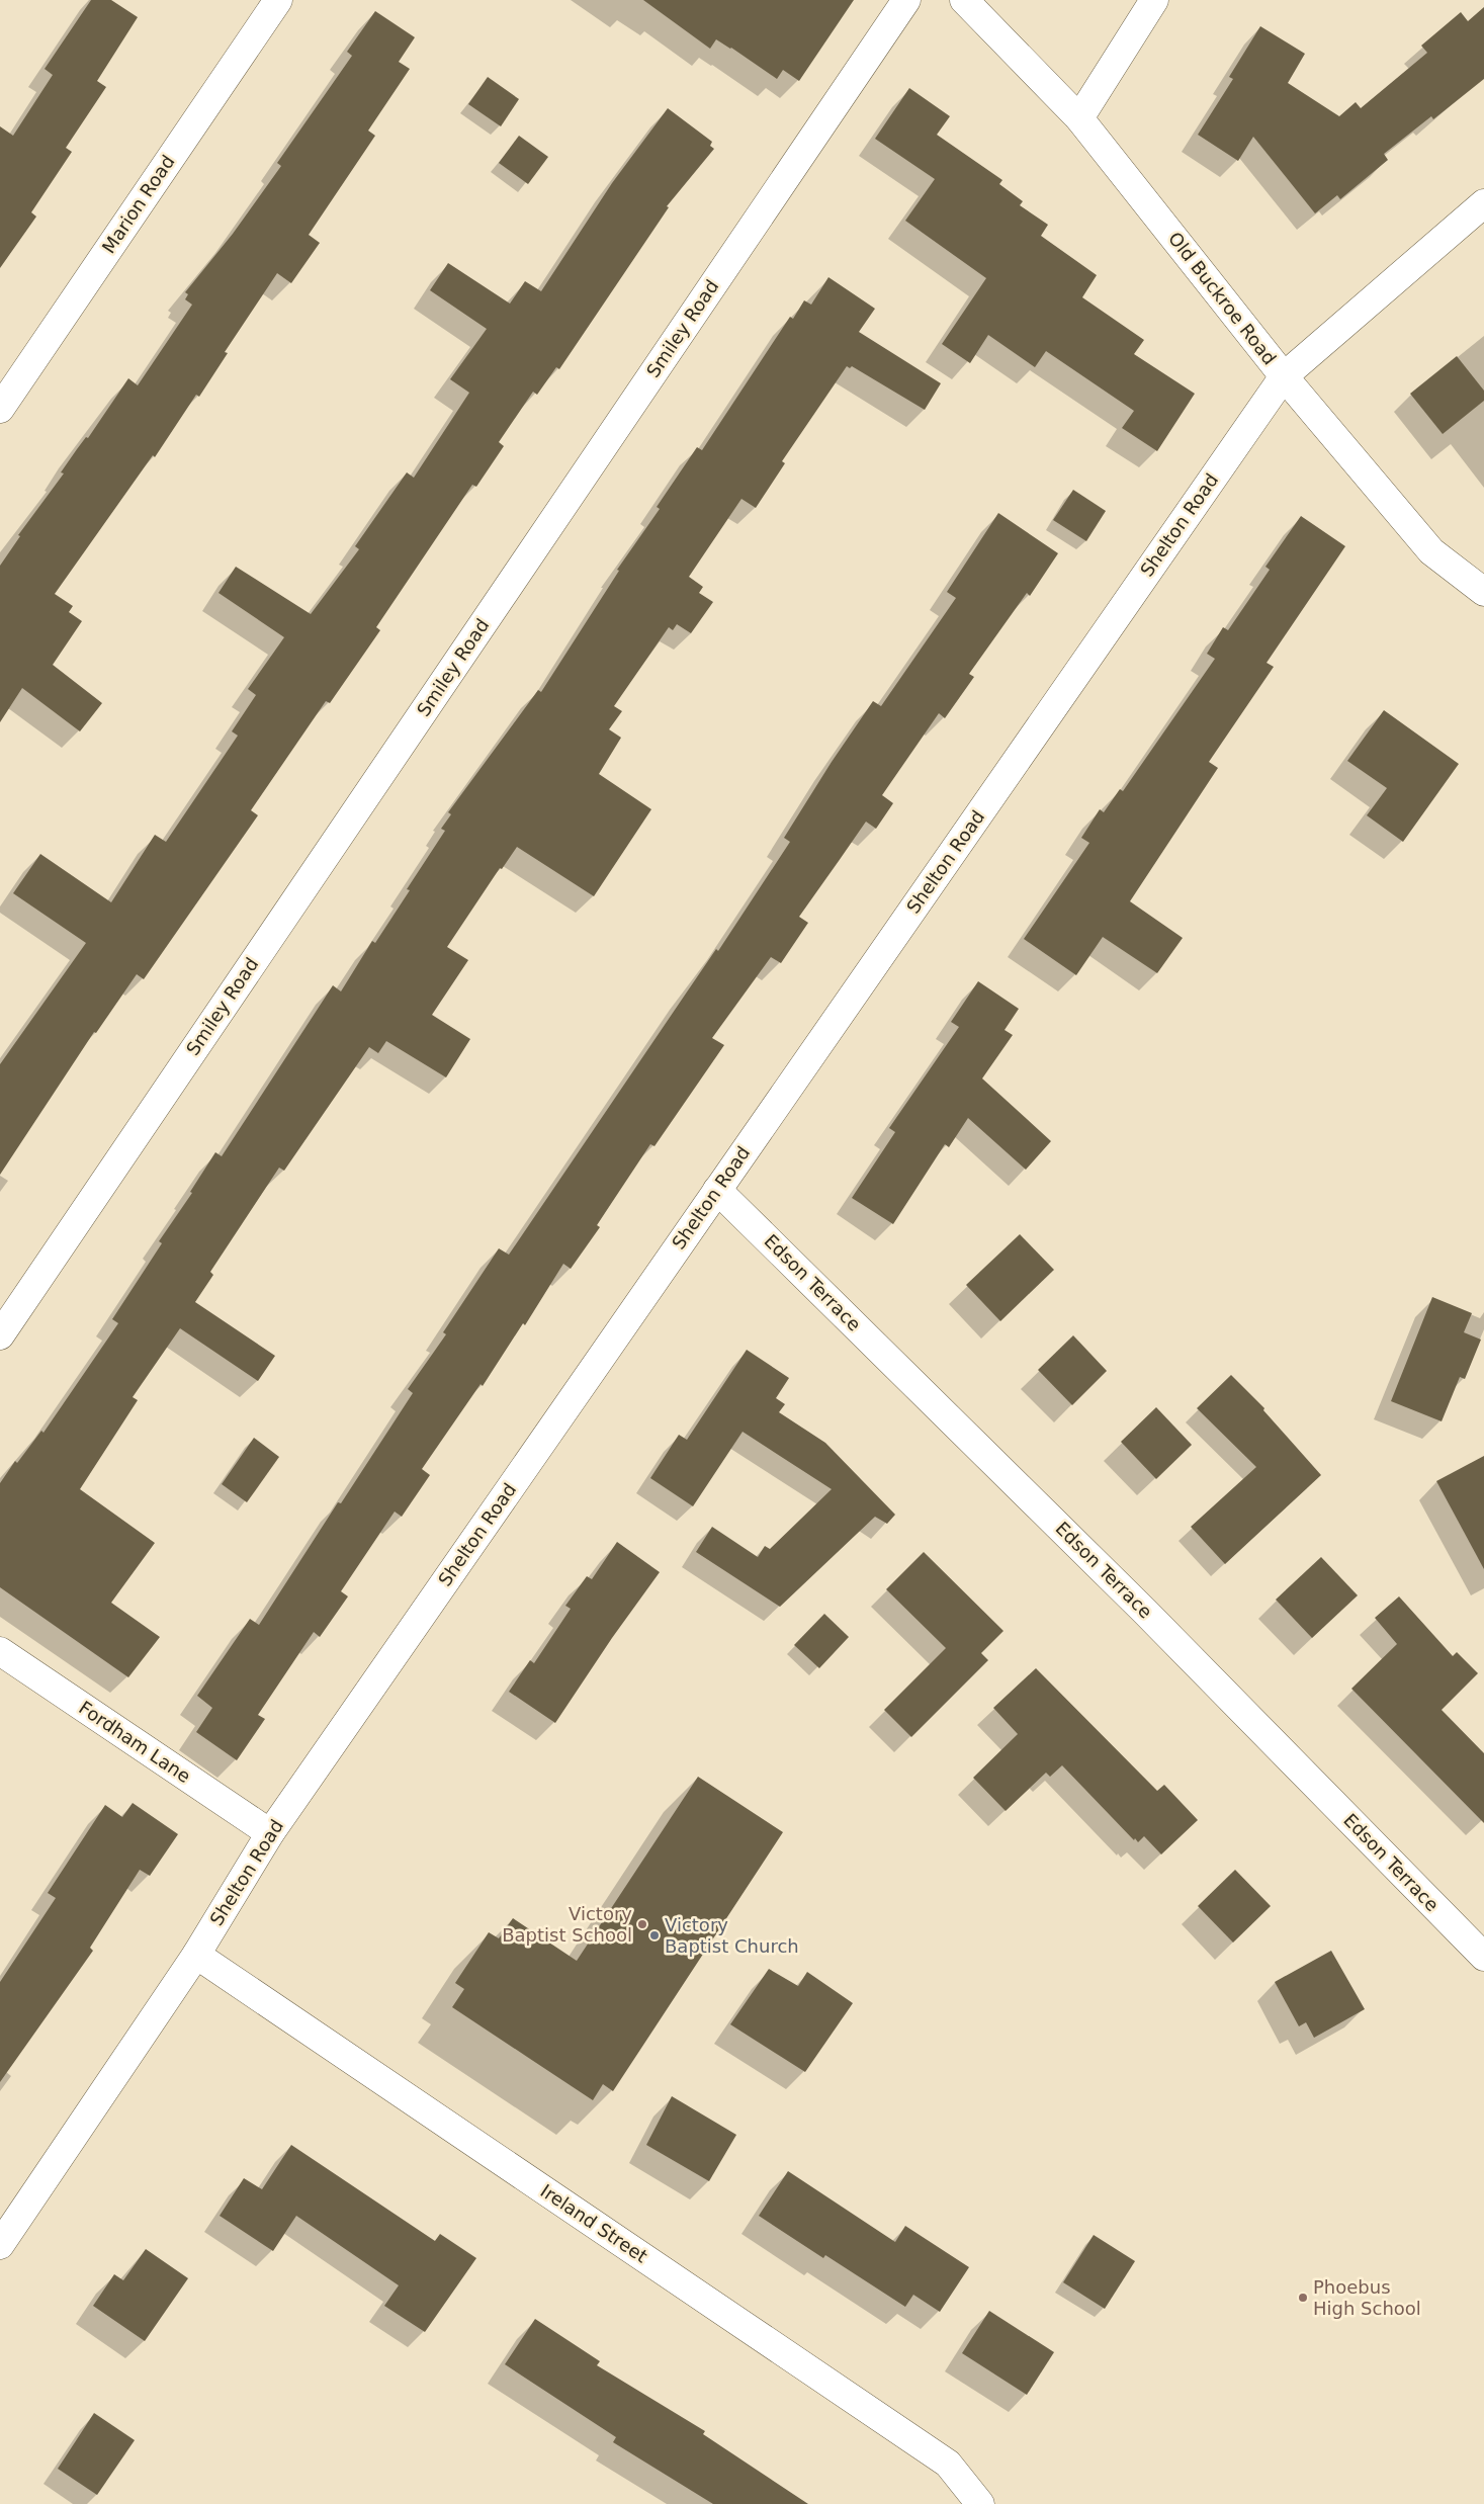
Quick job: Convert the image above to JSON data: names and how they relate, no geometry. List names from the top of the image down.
{
  "streets": {
    "street": [
      "Marion Road",
      "Old Buckroe Road",
      "Smiley Road",
      "Shelton Road",
      "Edson Terrace",
      "Fordham Lane",
      "Ireland Street"
    ]
  },
  "crossings": [
    ["Old Buckroe Road", "Shelton Road"],
    ["Shelton Road", "Edson Terrace"],
    ["Shelton Road", "Fordham Lane"],
    ["Shelton Road", "Ireland Street"]
  ],
  "places": ["Victory Baptist School", "Victory Baptist Church", "Phoebus High School"]
}
